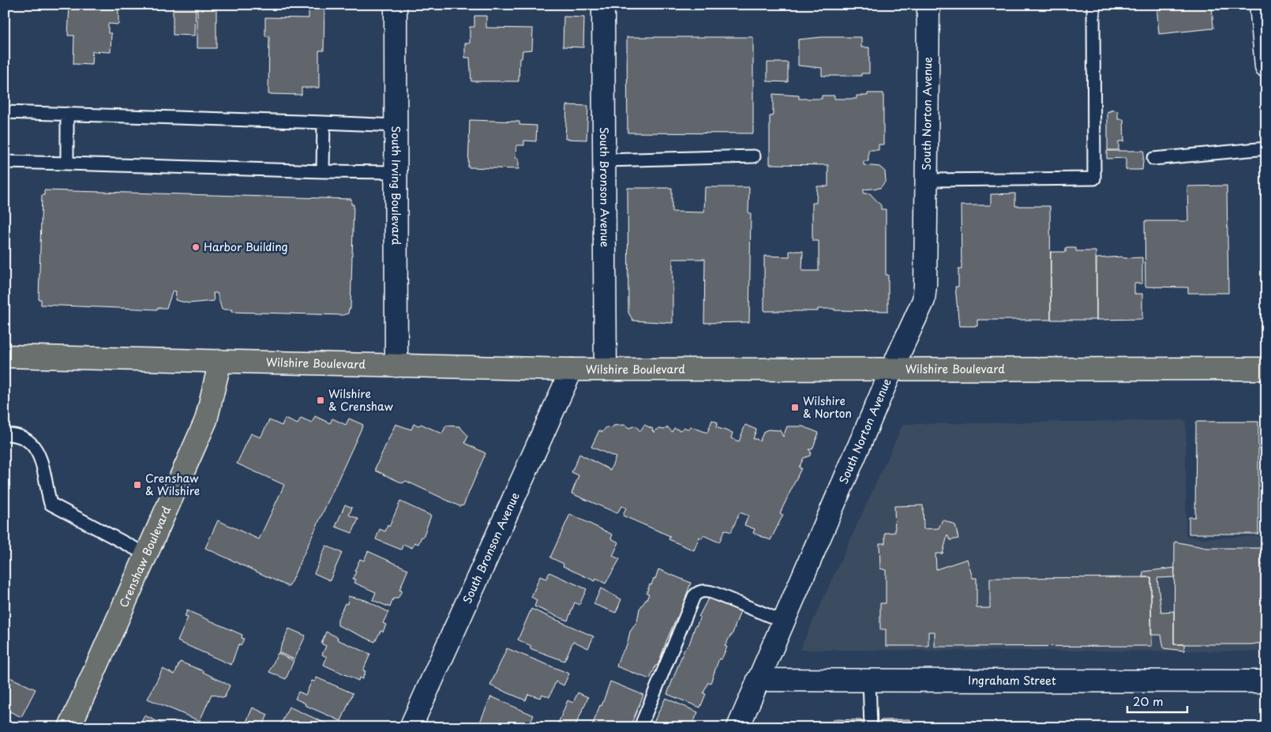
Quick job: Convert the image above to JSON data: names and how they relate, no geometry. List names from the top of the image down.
{
  "streets": {
    "main road": ["Wilshire Boulevard", "Crenshaw Boulevard"],
    "street": [
      "South Norton Avenue",
      "South Irving Boulevard",
      "South Bronson Avenue",
      "Ingraham Street"
    ]
  },
  "crossings": [
    ["South Norton Avenue", "Wilshire Boulevard"],
    ["South Norton Avenue", "Ingraham Street"],
    ["South Irving Boulevard", "Wilshire Boulevard"],
    ["South Bronson Avenue", "Wilshire Boulevard"],
    ["Wilshire Boulevard", "Crenshaw Boulevard"]
  ],
  "places": {
    "other": ["Harbor Building"],
    "transit": ["Wilshire & Crenshaw", "Wilshire & Norton", "Crenshaw & Wilshire"]
  },
  "scale_bar": "20 m"
}
